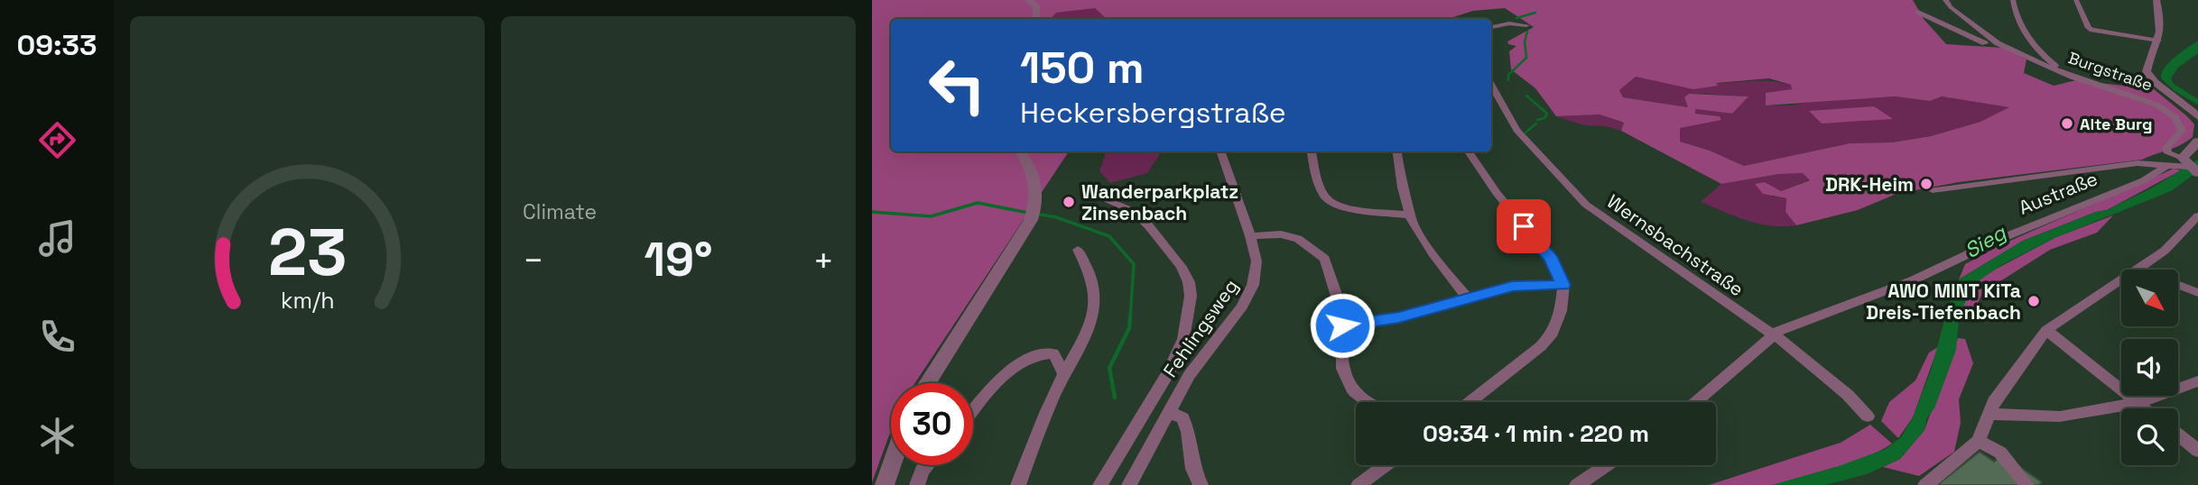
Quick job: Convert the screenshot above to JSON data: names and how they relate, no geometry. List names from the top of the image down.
{
  "streets": {
    "street": [
      "Burgstraße",
      "Austraße",
      "Wernsbachstraße",
      "Fehlingsweg"
    ]
  },
  "crossings": [
    ["Burgstraße", "Austraße"],
    ["Austraße", "Wernsbachstraße"]
  ],
  "water": ["Sieg"],
  "places": [
    "Alte Burg",
    "DRK-Heim",
    "Wanderparkplatz Zinsenbach",
    "AWO MINT KiTa Dreis-Tiefenbach"
  ],
  "north": "bottom right",
  "page": {
    "tabs": "09:33",
    "tile": "Climate",
    "turn": ["150 m", "Heckersbergstraße"],
    "heat": ["−", "19°", "+"],
    "limit": "30",
    "trip": "09:34 · 1 min · 220 m",
    "gauge": ["23", "km/h"]
  }
}
